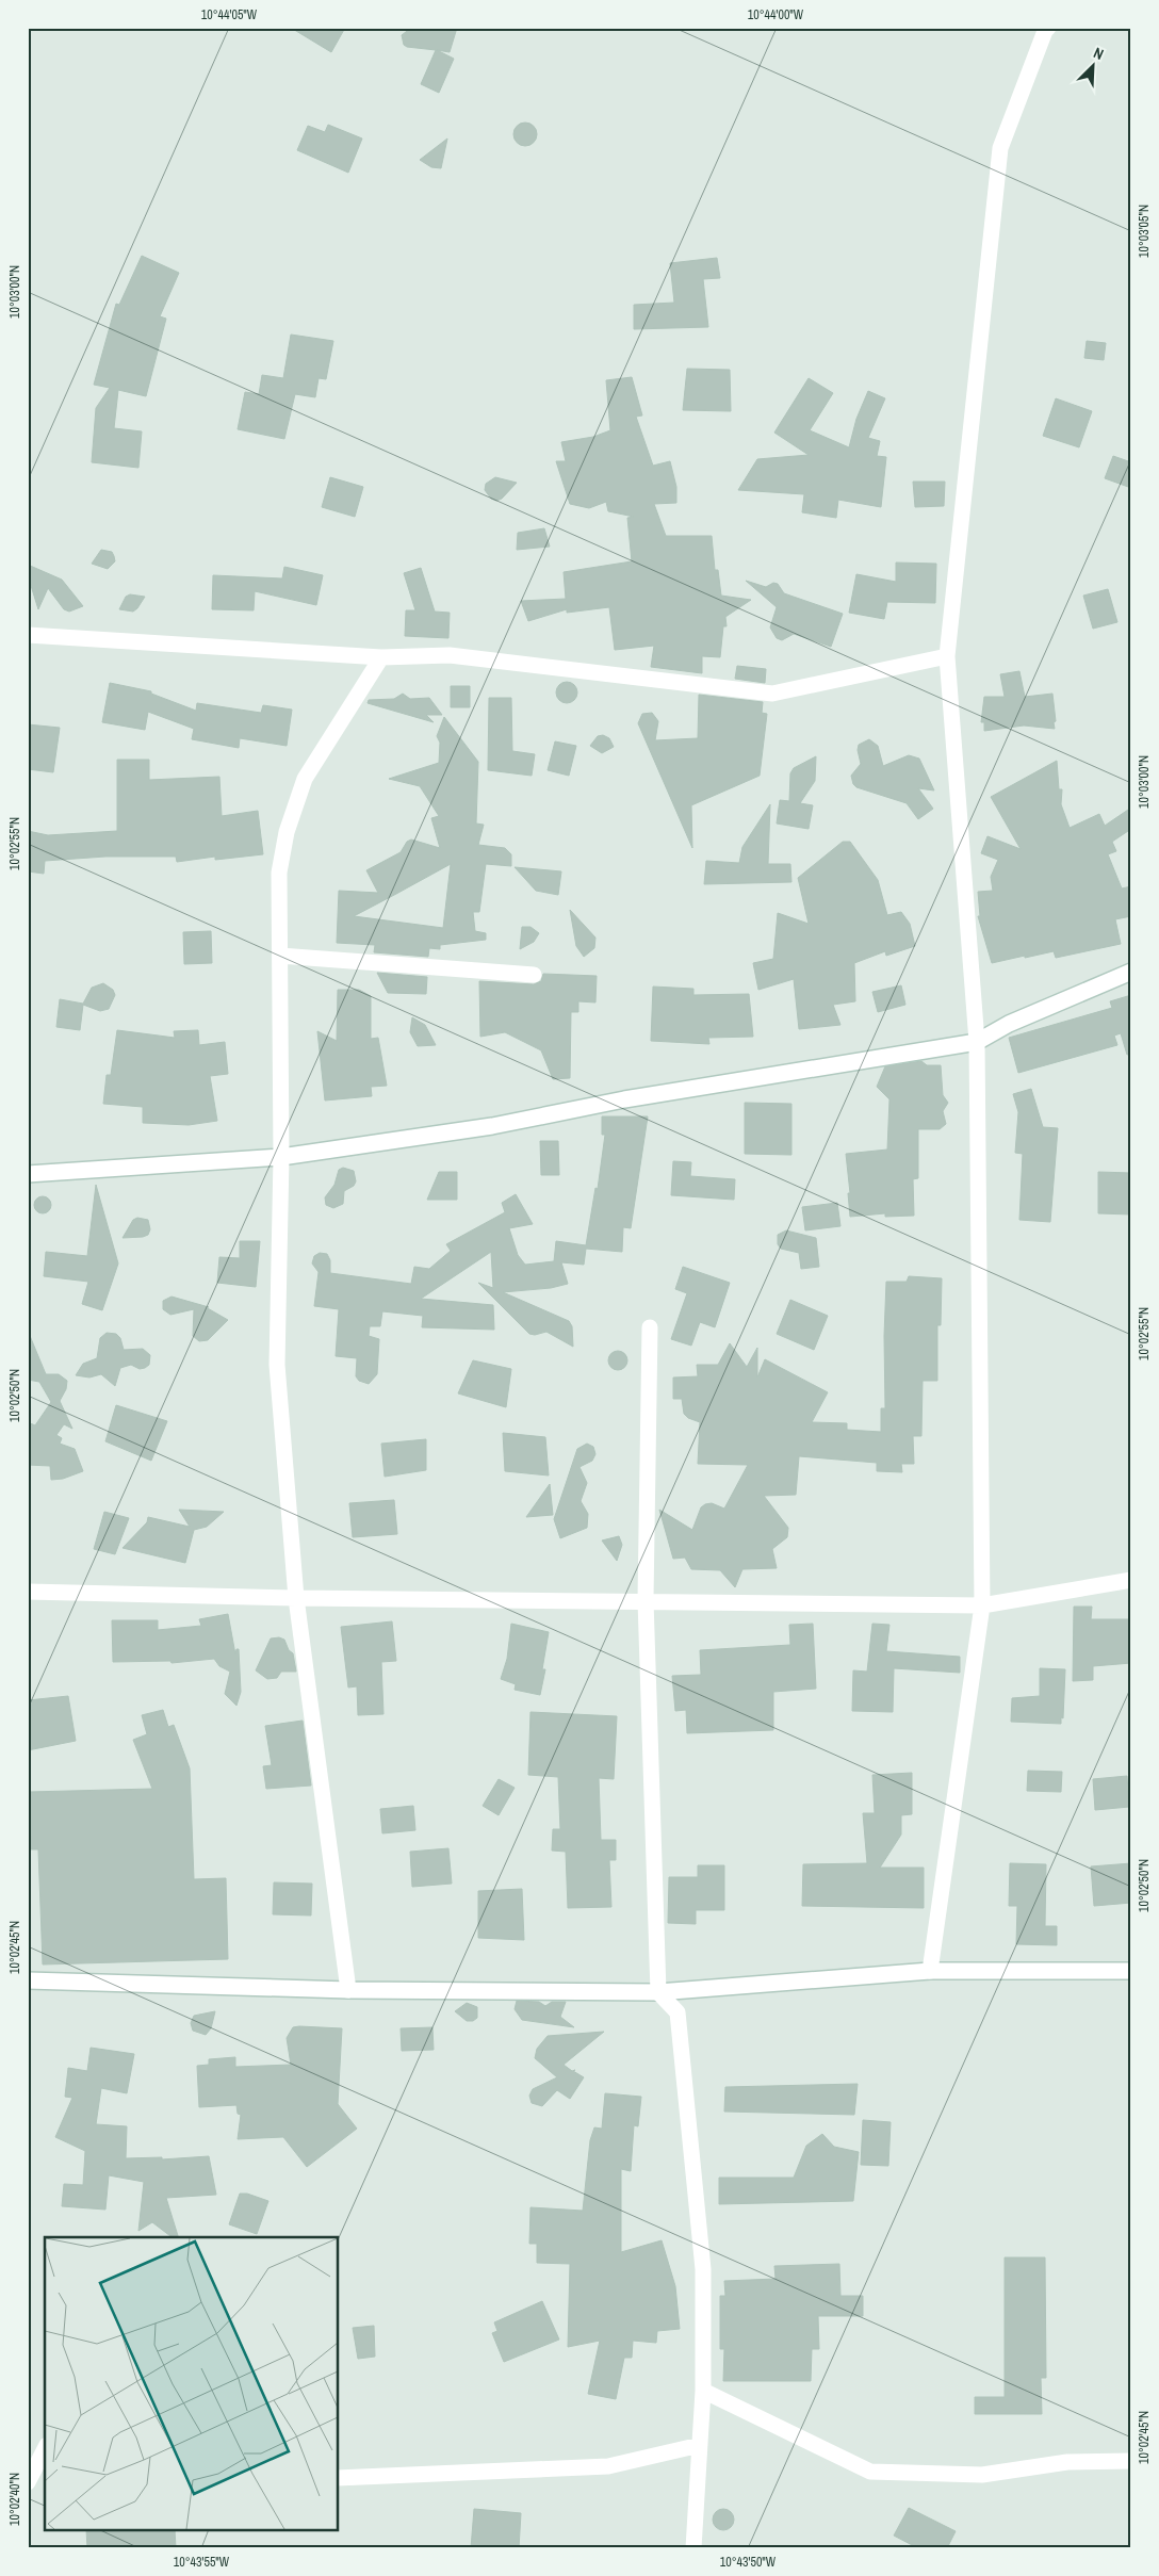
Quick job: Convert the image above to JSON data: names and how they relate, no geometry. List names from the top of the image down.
{
  "north": "top right",
  "coordinates": [
    "10°44'05\"W",
    "10°44'00\"W",
    "10°03'05\"N",
    "10°03'00\"N",
    "10°02'55\"N",
    "10°02'50\"N",
    "10°02'45\"N",
    "10°02'40\"N",
    "10°43'55\"W",
    "10°43'50\"W"
  ]
}
